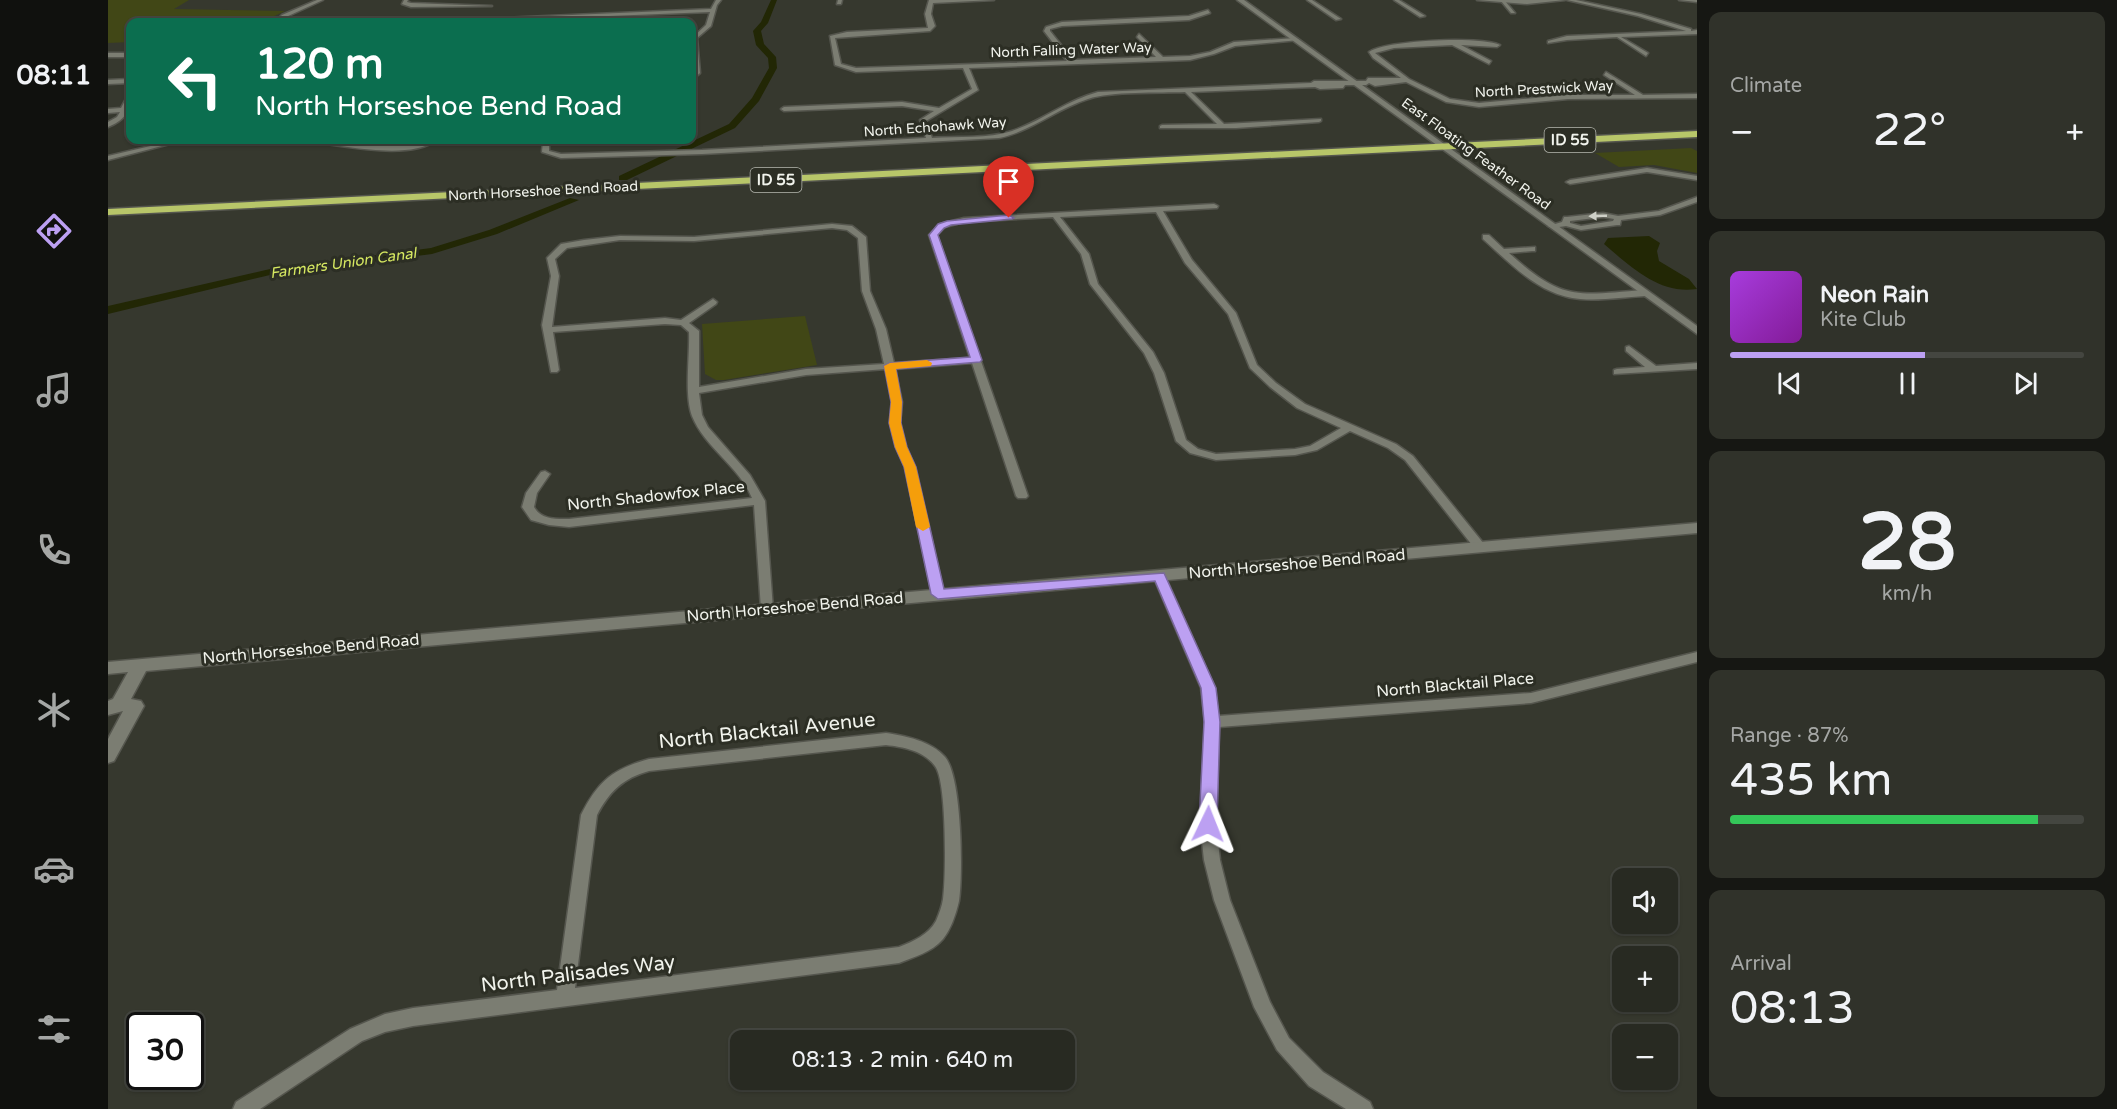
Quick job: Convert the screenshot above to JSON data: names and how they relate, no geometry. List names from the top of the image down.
{
  "streets": {
    "highway": ["ID 55", "North Horseshoe Bend Road"],
    "street": [
      "North Falling Water Way",
      "North Prestwick Way",
      "North Echohawk Way",
      "East Floating Feather Road",
      "North Shadowfox Place",
      "North Blacktail Place",
      "North Blacktail Avenue",
      "North Palisades Way"
    ]
  },
  "crossings": [
    ["North Falling Water Way", "East Floating Feather Road"],
    ["North Echohawk Way", "East Floating Feather Road"],
    ["East Floating Feather Road", "North Horseshoe Bend Road"],
    ["North Blacktail Avenue", "North Palisades Way"]
  ],
  "water": ["Farmers Union Canal"],
  "page": {
    "tabs": "08:11",
    "tile": [
      "Climate",
      ["28", "km/h"],
      ["Range · 87%", "435 km"],
      ["Arrival", "08:13"]
    ],
    "turn": ["120 m", "North Horseshoe Bend Road"],
    "heat": ["−", "22°", "+"],
    "song": ["Neon Rain", "Kite Club"],
    "map_buttons": ["+", "−"],
    "limit": "30",
    "trip": "08:13 · 2 min · 640 m"
  }
}
